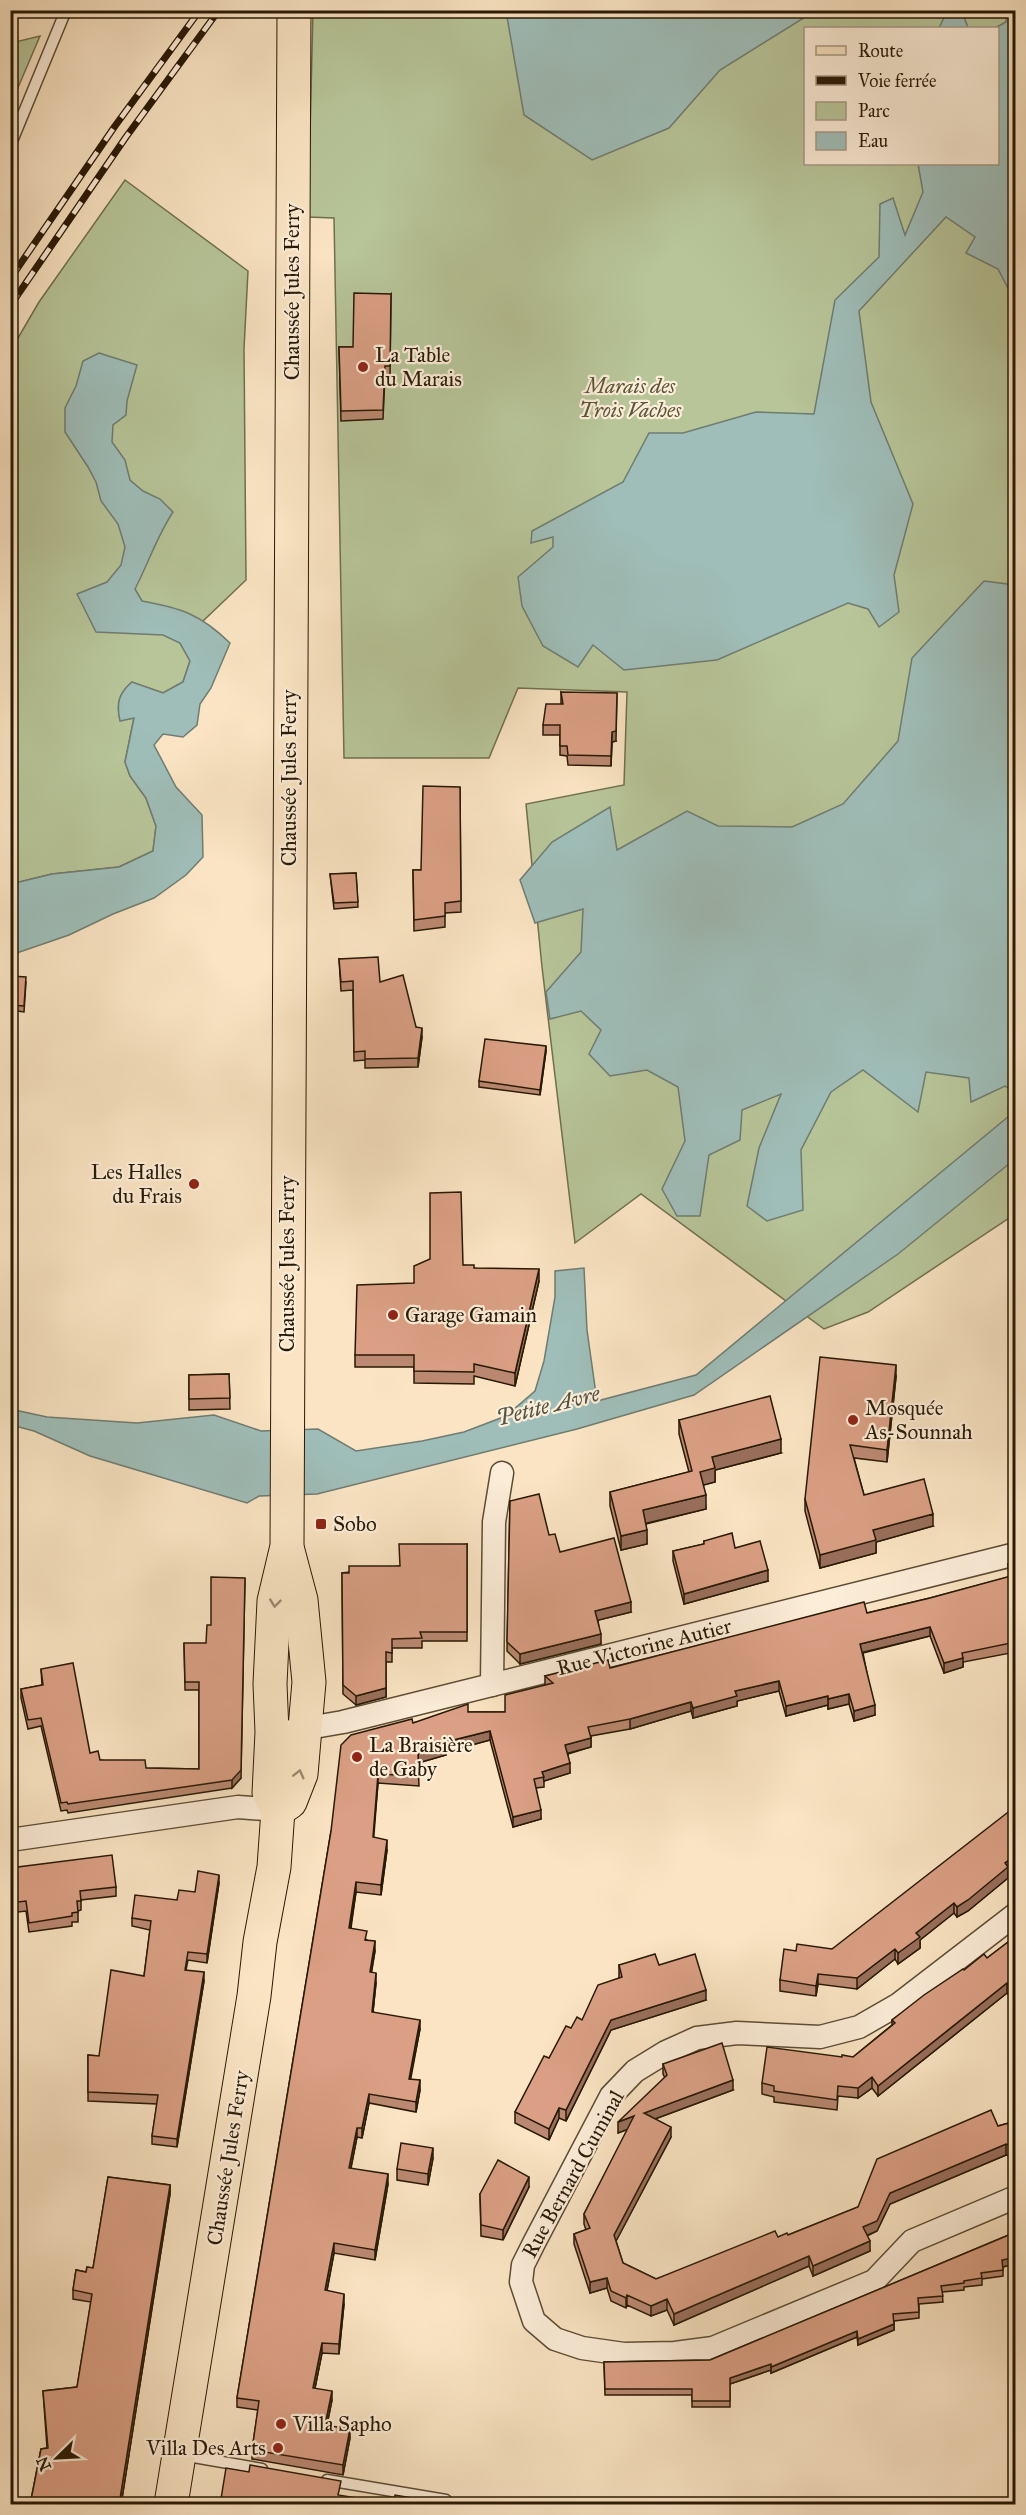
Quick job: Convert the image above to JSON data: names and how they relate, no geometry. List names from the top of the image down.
{
  "streets": {
    "main road": ["Chaussée Jules Ferry"],
    "street": ["Rue Victorine Autier", "Rue Bernard Cuminal"]
  },
  "crossings": [
    ["Chaussée Jules Ferry", "Rue Victorine Autier"]
  ],
  "water": ["Petite Avre"],
  "parks": ["Marais des Trois Vaches"],
  "places": {
    "other": [
      "La Table du Marais",
      "Les Halles du Frais",
      "Garage Gamain",
      "Mosquée As-Sounnah",
      "La Braisière de Gaby",
      "Villa Sapho",
      "Villa Des Arts"
    ],
    "transit": ["Sobo"]
  },
  "legend": [
    "Route",
    "Voie ferrée",
    "Parc",
    "Eau"
  ],
  "north": "bottom left"
}
